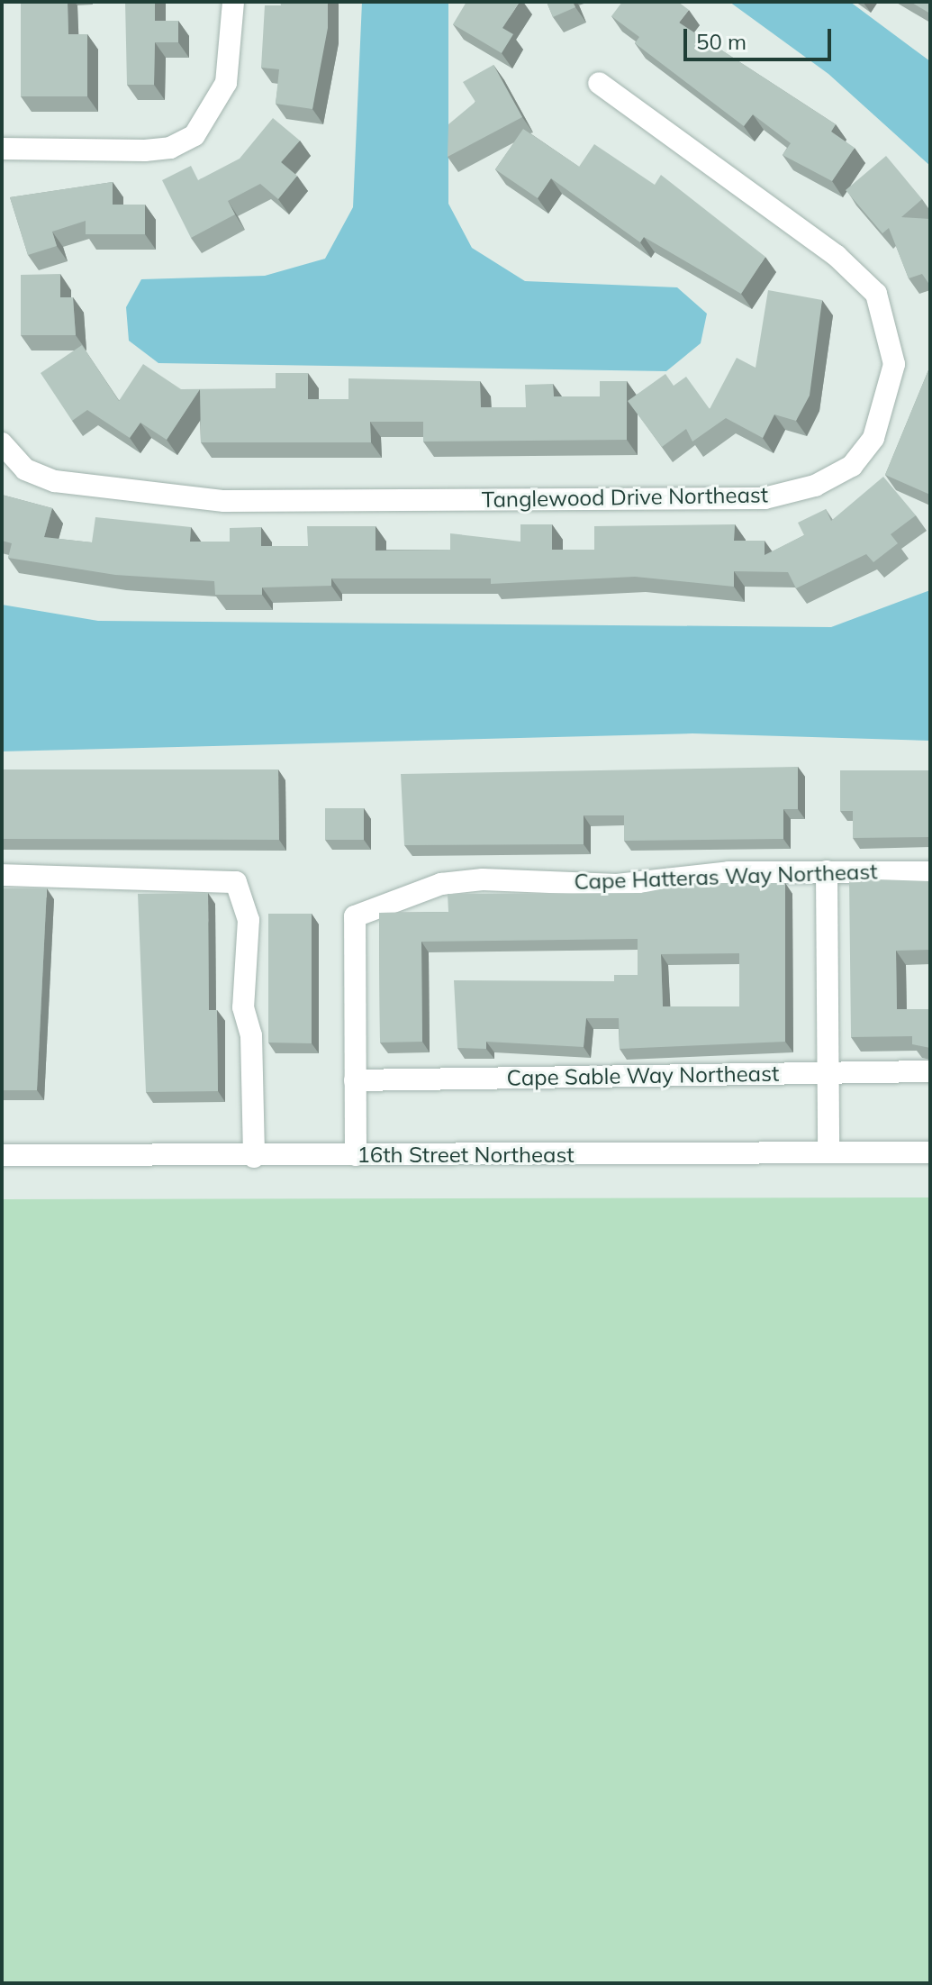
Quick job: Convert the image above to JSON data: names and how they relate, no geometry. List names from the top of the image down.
{
  "streets": {
    "street": [
      "Tanglewood Drive Northeast",
      "Cape Hatteras Way Northeast",
      "Cape Sable Way Northeast",
      "16th Street Northeast"
    ]
  },
  "crossings": [
    ["Cape Hatteras Way Northeast", "Cape Sable Way Northeast"]
  ],
  "scale_bar": "50 m"
}
